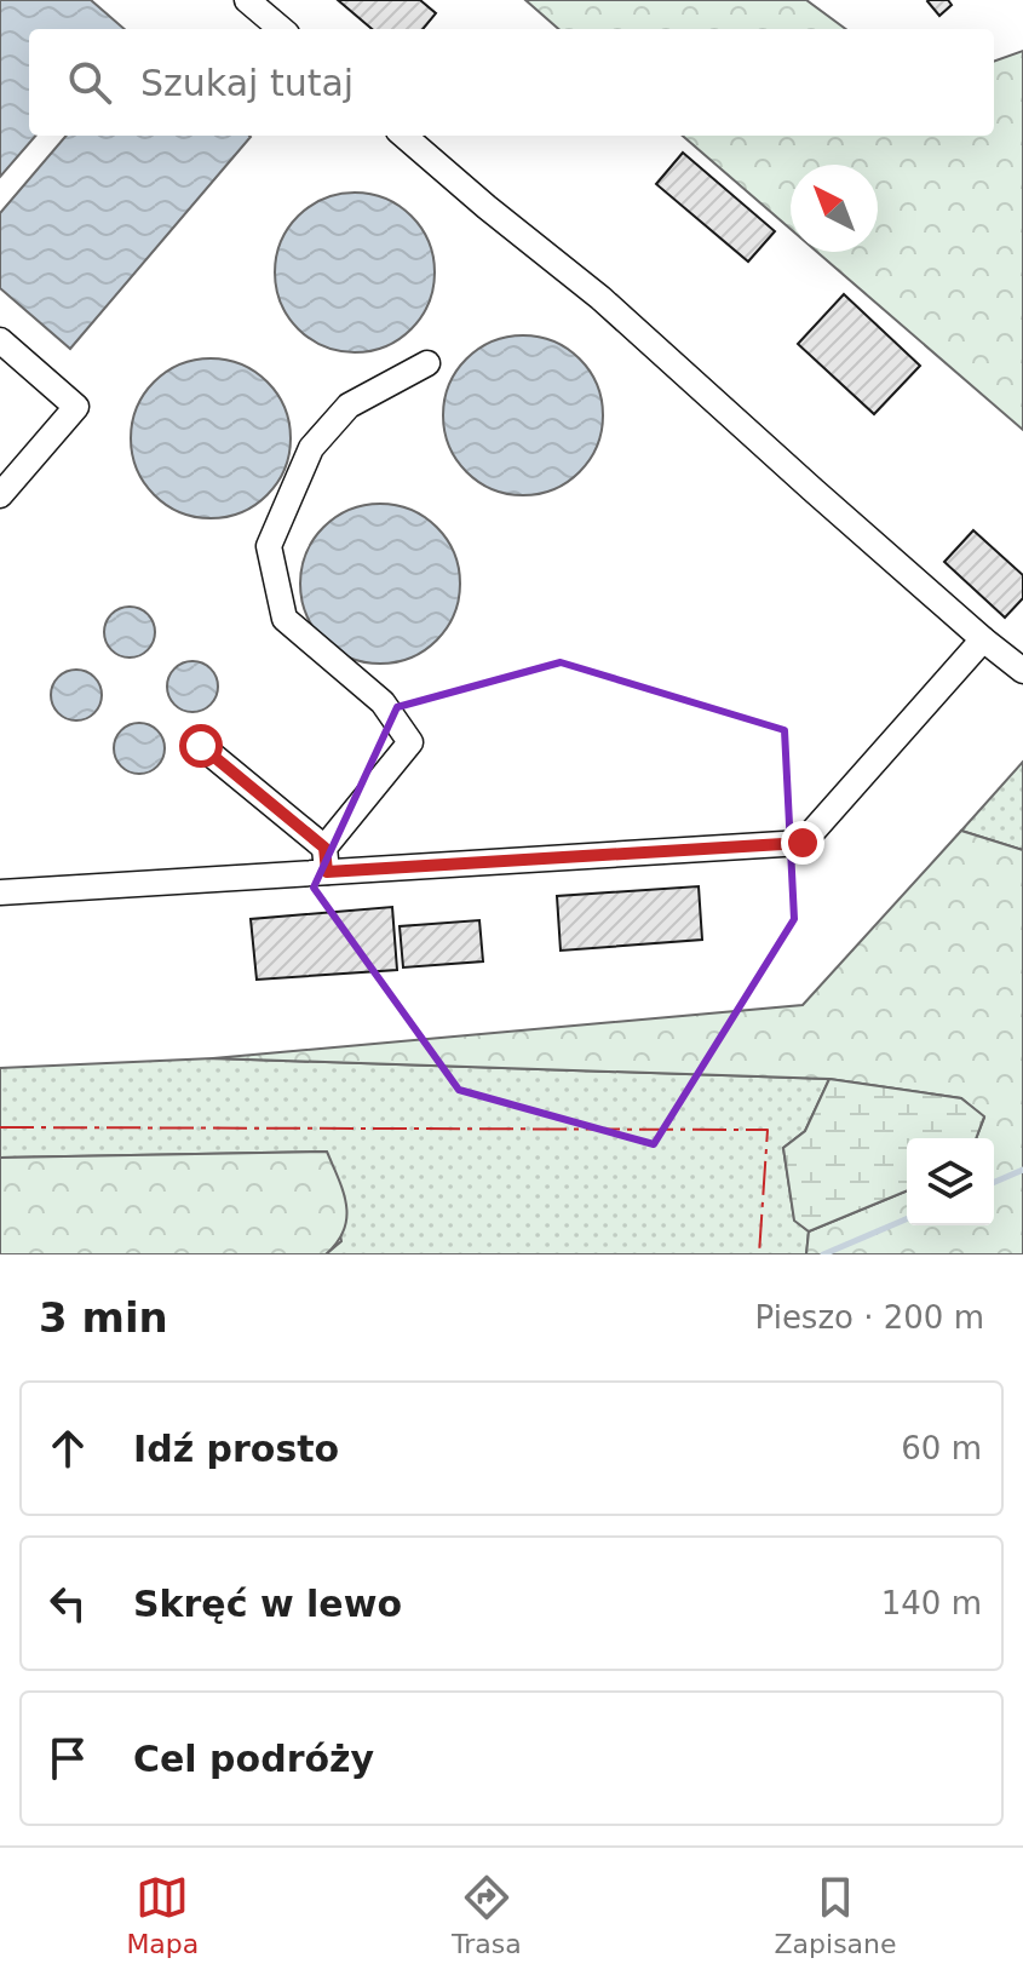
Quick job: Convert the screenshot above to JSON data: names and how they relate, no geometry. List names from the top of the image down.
{
  "north": "top left",
  "page": {
    "search": "Szukaj tutaj",
    "heading": ["3 min", "Pieszo · 200 m"],
    "list": [
      ["Idź prosto", "60 m"],
      ["Skręć w lewo", "140 m"],
      "Cel podróży"
    ],
    "nav": ["Mapa", "Trasa", "Zapisane"]
  }
}
